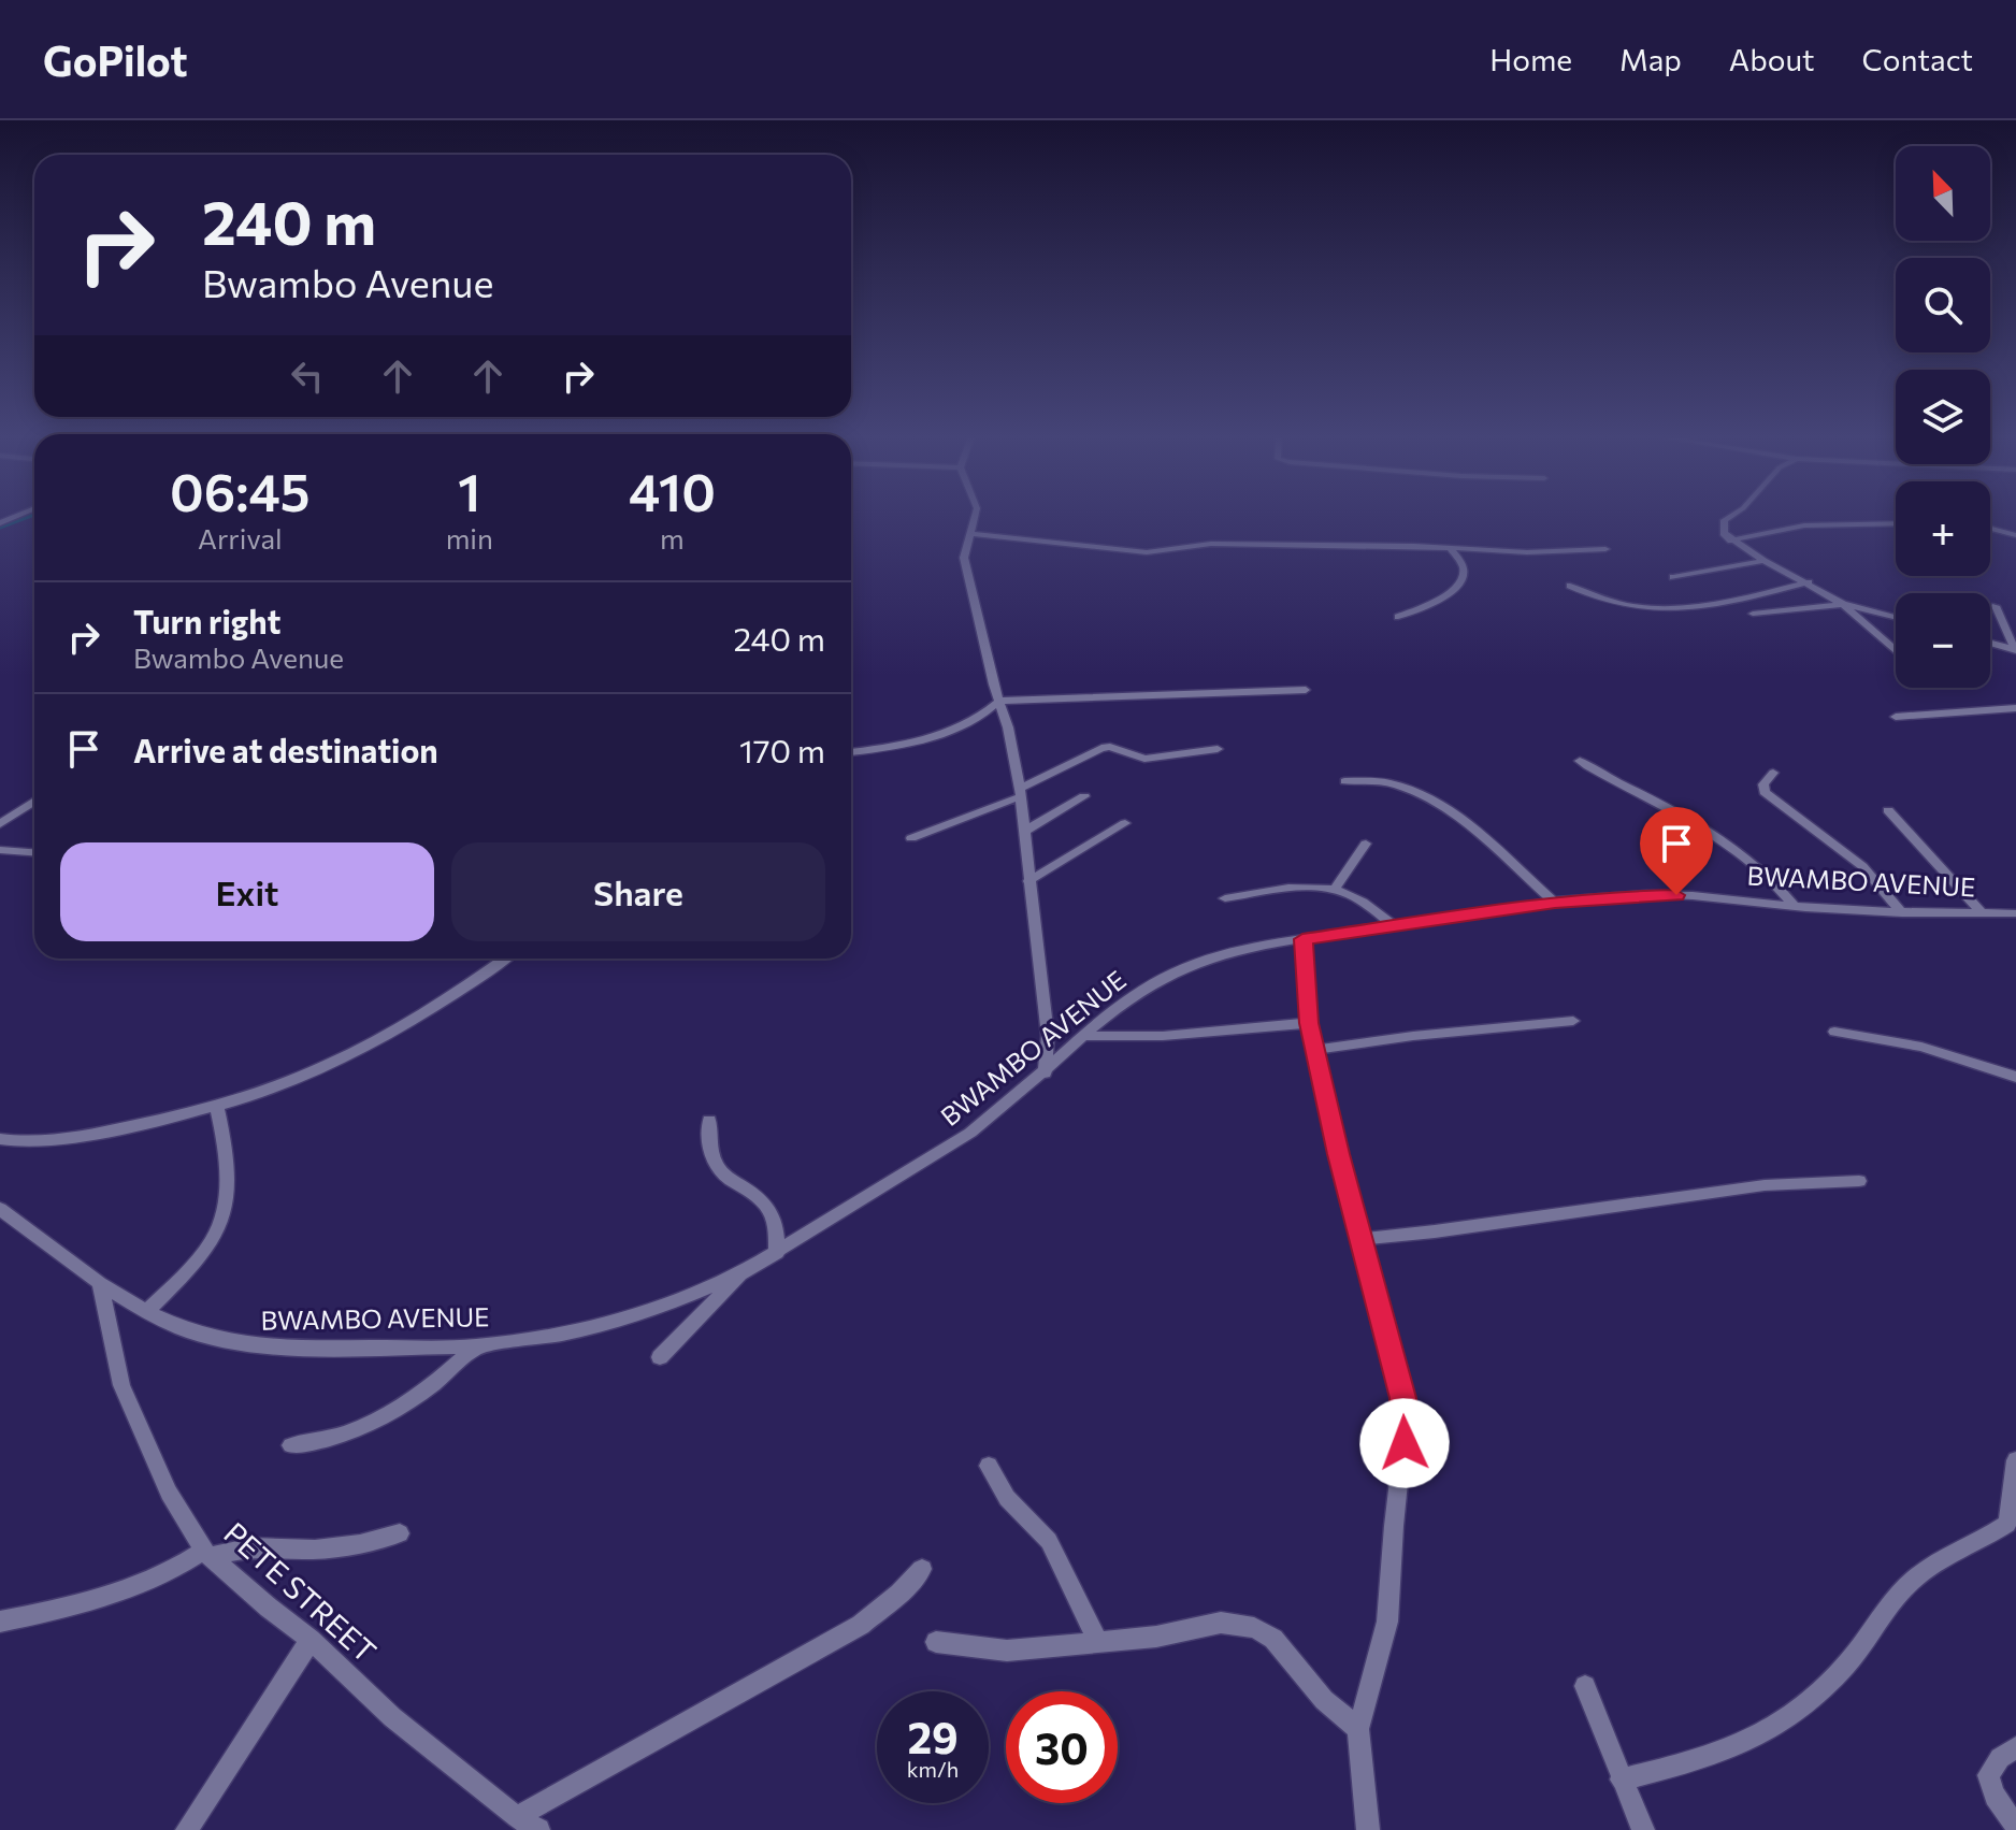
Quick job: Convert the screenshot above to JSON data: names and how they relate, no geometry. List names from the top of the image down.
{
  "streets": {
    "street": ["BWAMBO AVENUE", "PETE STREET"]
  },
  "crossings": [
    ["BWAMBO AVENUE", "PETE STREET"]
  ],
  "north": "top left",
  "page": {
    "header": "GoPilot",
    "nav": [
      "Home",
      "Map",
      "About",
      "Contact"
    ],
    "map_buttons": ["+", "−"],
    "turn": ["240 m", "Bwambo Avenue"],
    "eta": [
      "06:45",
      "Arrival",
      "1",
      "min",
      "410",
      "m"
    ],
    "list": [
      {
        "name": "Turn right",
        "note": "Bwambo Avenue",
        "value": "240 m"
      },
      {
        "name": "Arrive at destination",
        "value": "170 m"
      }
    ],
    "buttons": ["Exit", "Share"],
    "speed": "29 km/h",
    "limit": "30"
  }
}
